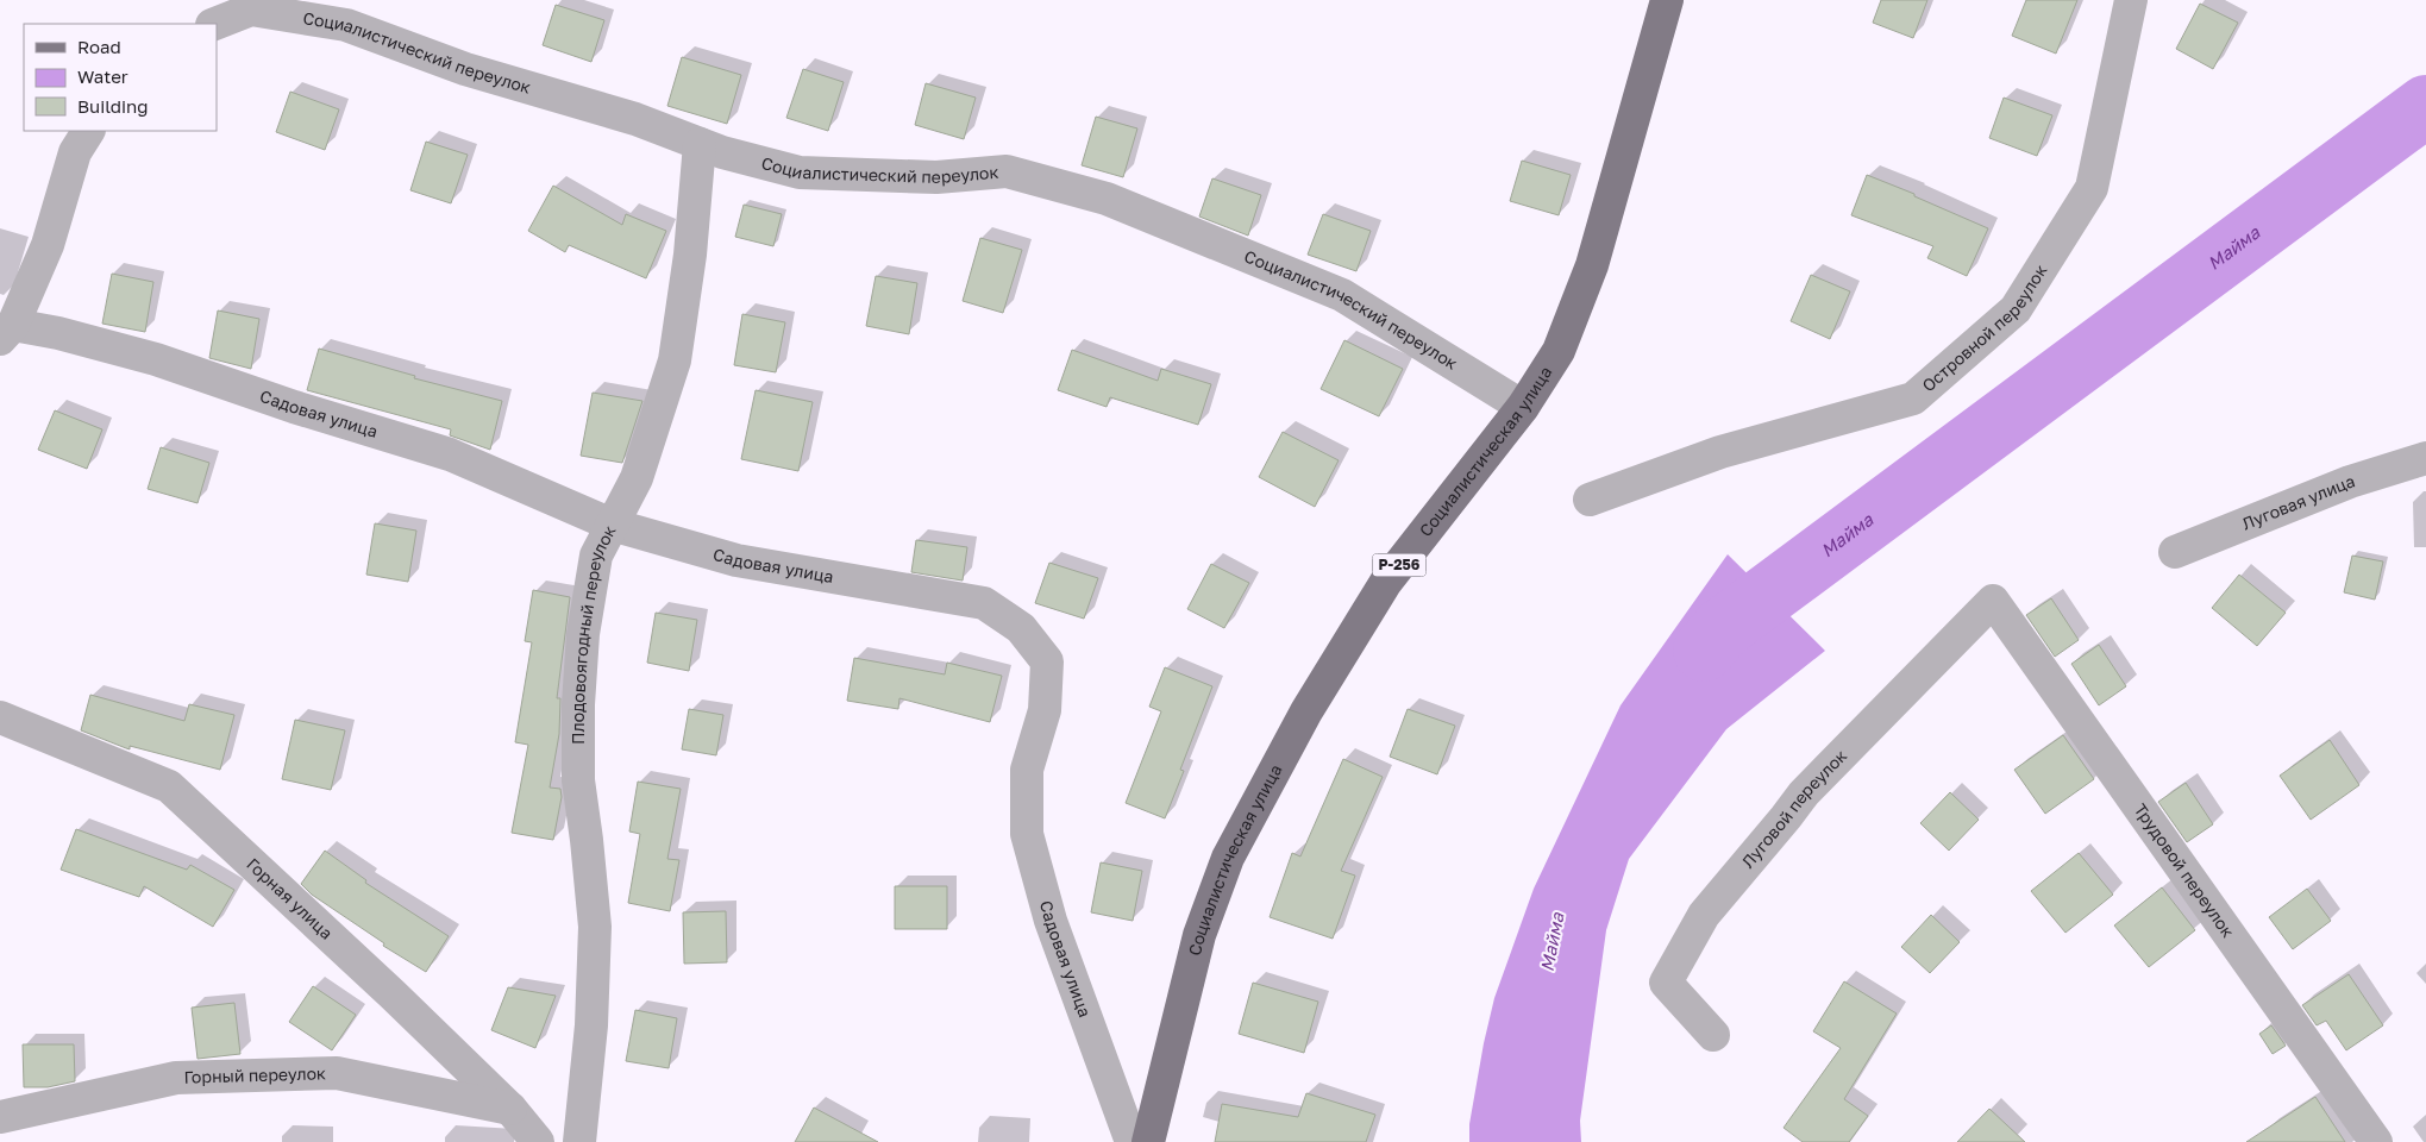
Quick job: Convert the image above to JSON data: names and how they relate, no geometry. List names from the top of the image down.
{
  "streets": {
    "main road": ["Социалистическая улица", "Р-256"],
    "street": [
      "Социалистический переулок",
      "Островной переулок",
      "Садовая улица",
      "Луговая улица",
      "Плодовоягодный переулок",
      "Луговой переулок",
      "Трудовой переулок",
      "Горная улица",
      "Горный переулок"
    ]
  },
  "crossings": [
    ["Социалистический переулок", "Социалистическая улица"],
    ["Социалистический переулок", "Плодовоягодный переулок"],
    ["Садовая улица", "Плодовоягодный переулок"],
    ["Луговой переулок", "Трудовой переулок"],
    ["Горная улица", "Горный переулок"]
  ],
  "water": ["Майма"],
  "legend": ["Road", "Water", "Building"]
}
